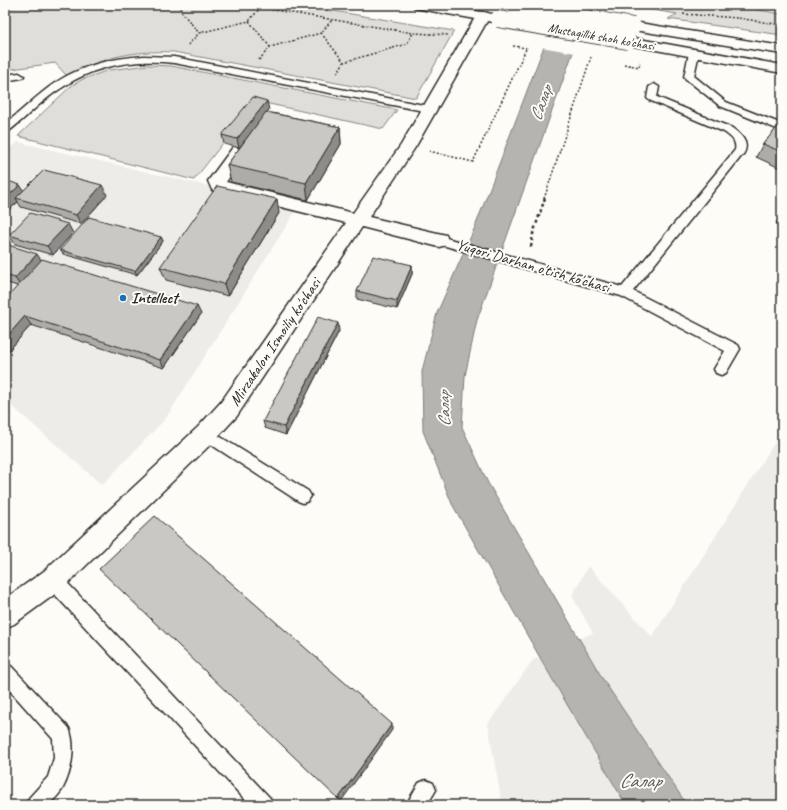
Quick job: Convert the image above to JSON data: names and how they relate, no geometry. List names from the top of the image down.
{
  "streets": {
    "street": ["Mustaqillik shoh ko'chasi", "Yuqori Darhan o'tish ko'chasi", "Mirzakalon Ismoiliy ko'chasi"]
  },
  "crossings": [
    ["Mustaqillik shoh ko'chasi", "Mirzakalon Ismoiliy ko'chasi"],
    ["Yuqori Darhan o'tish ko'chasi", "Mirzakalon Ismoiliy ko'chasi"]
  ],
  "water": ["Салар"],
  "places": ["Intellect"]
}
